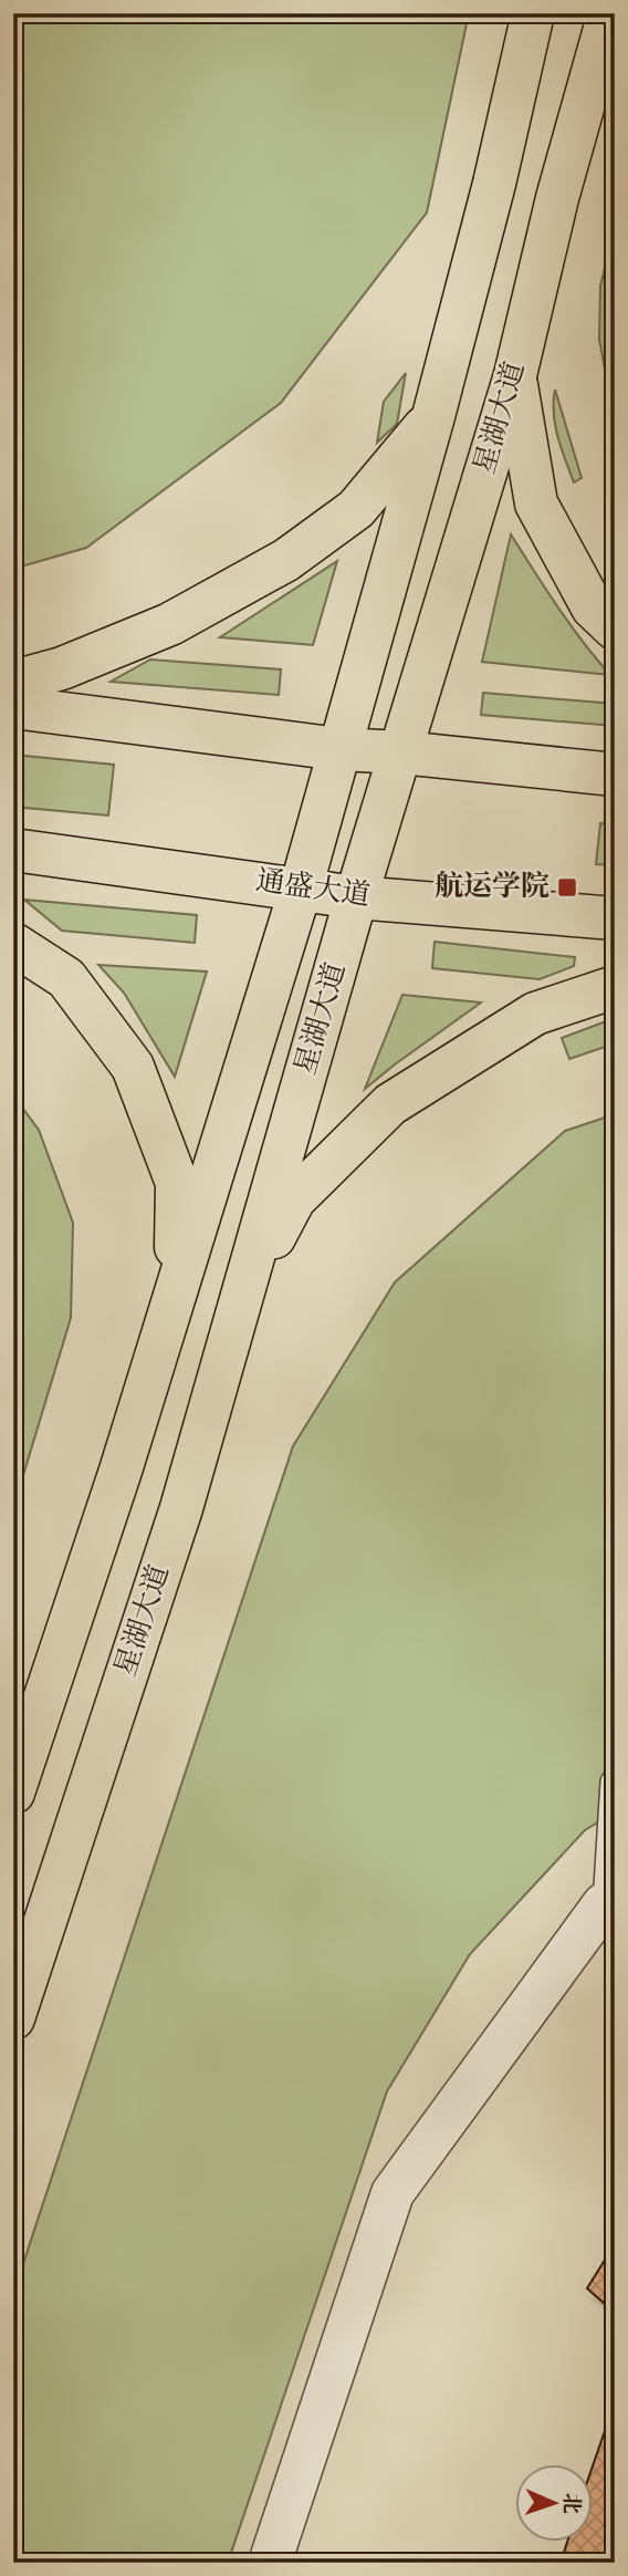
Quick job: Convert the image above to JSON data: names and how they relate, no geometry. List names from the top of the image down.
{
  "streets": {
    "main road": ["星湖大道", "通盛大道"]
  },
  "crossings": [
    ["星湖大道", "通盛大道"]
  ],
  "places": {
    "transit": ["航运学院"]
  },
  "north": "right"
}
